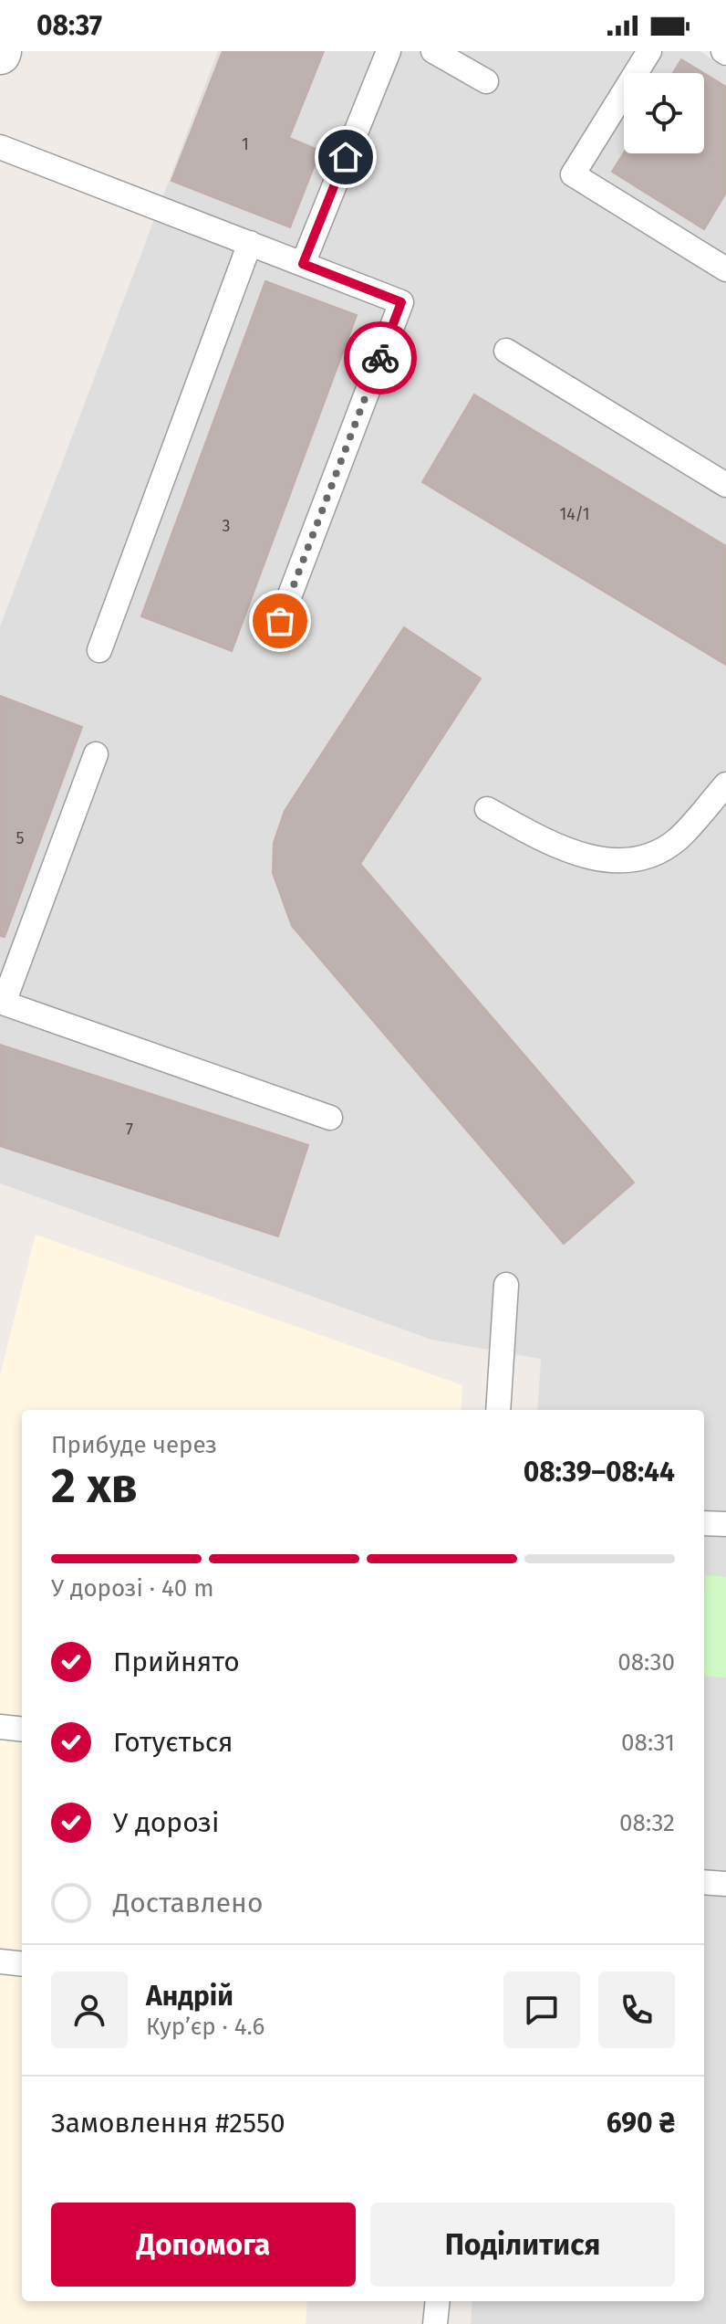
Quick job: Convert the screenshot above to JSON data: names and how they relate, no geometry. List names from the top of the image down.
{
  "house_numbers": [
    "1",
    "14/1",
    "3",
    "5",
    "7"
  ],
  "page": {
    "status": "08:37",
    "heading": ["2 хв", "Прибуде через", "08:39–08:44"],
    "panel": [
      "Андрій",
      "Кур’єр · 4.6",
      "Замовлення #2550",
      "690 ₴"
    ],
    "bar": "У дорозі · 40 m",
    "list": [
      ["Прийнято", "08:30"],
      ["Готується", "08:31"],
      ["У дорозі", "08:32"],
      "Доставлено"
    ],
    "buttons": ["Допомога", "Поділитися"]
  }
}
